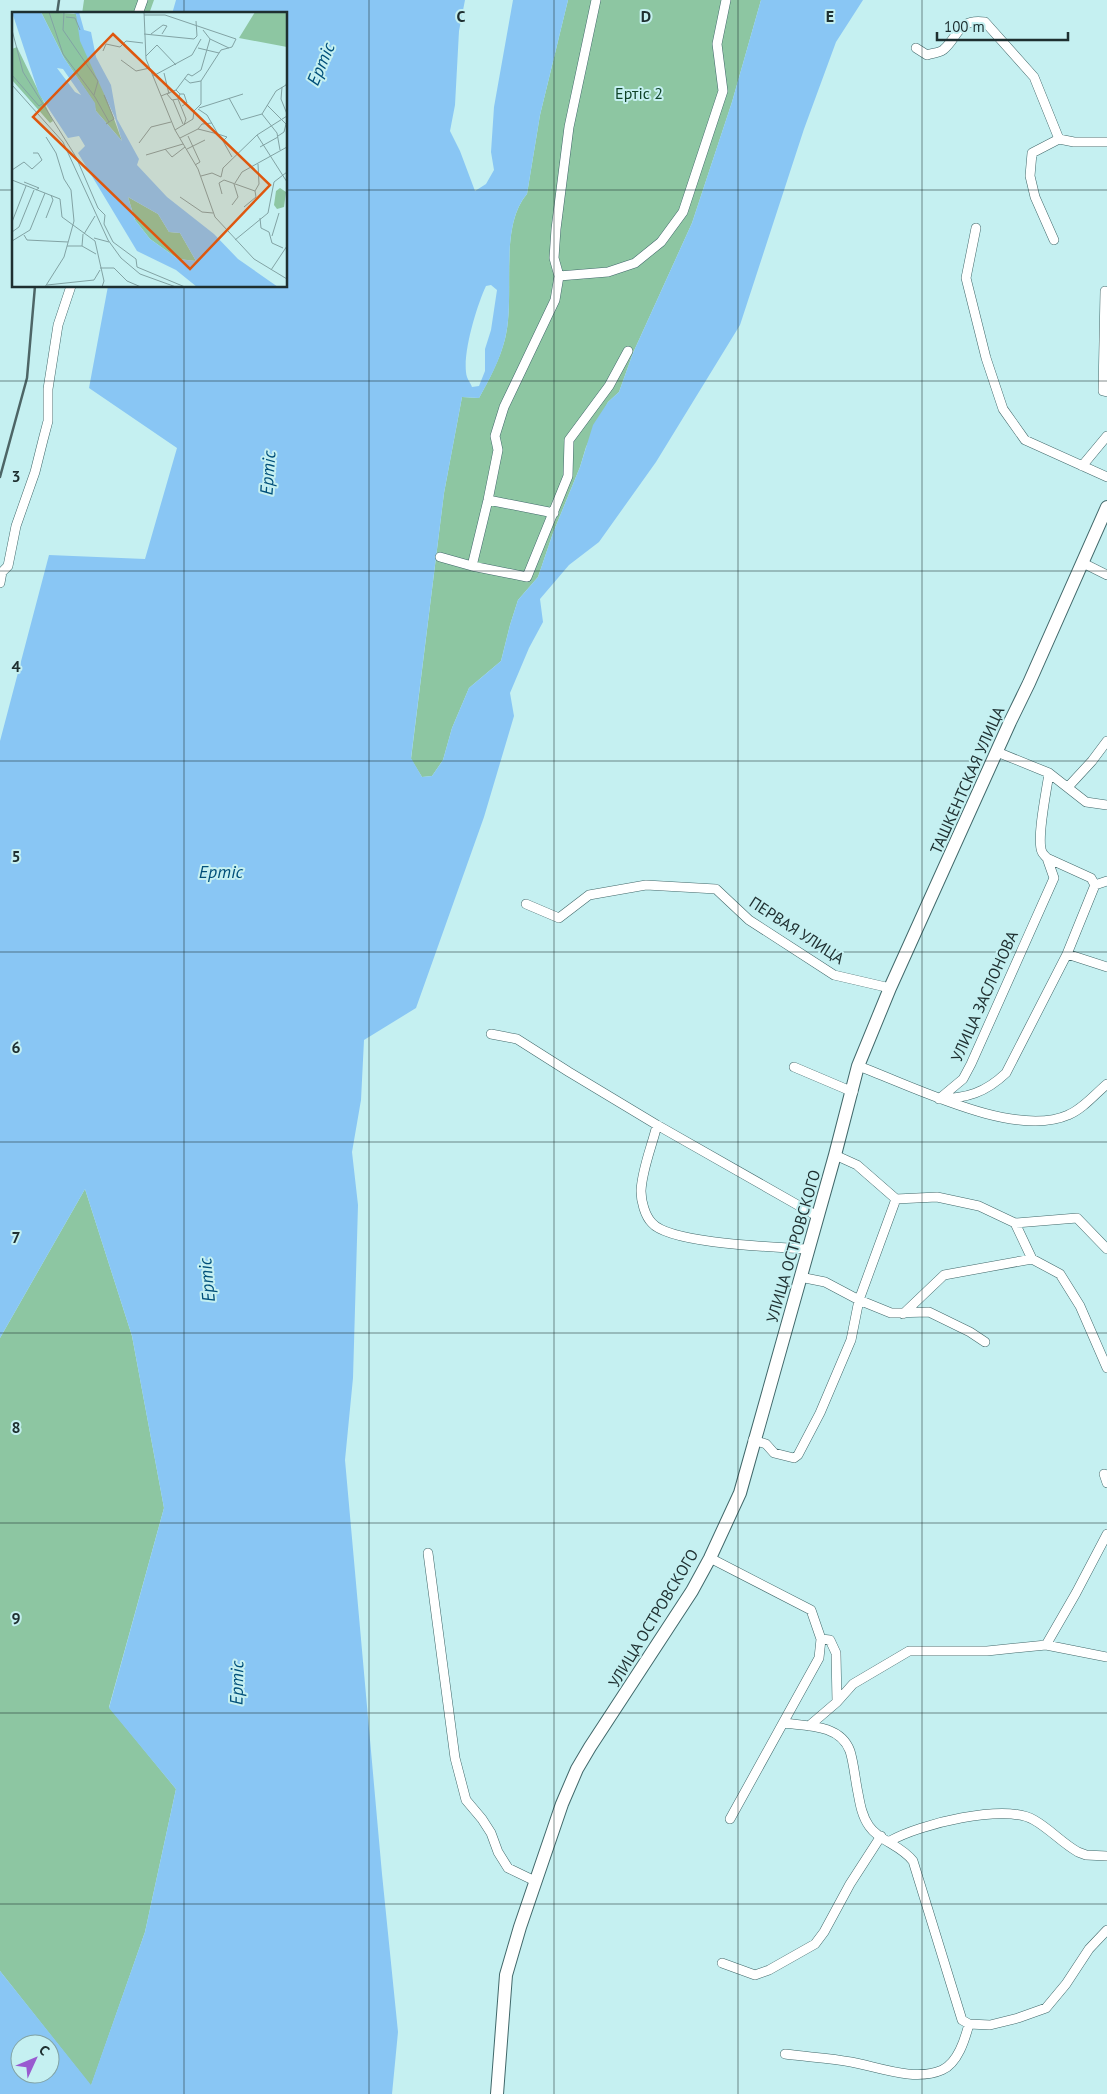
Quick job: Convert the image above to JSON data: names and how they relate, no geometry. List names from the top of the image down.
{
  "streets": {
    "main road": ["ТАШКЕНТСКАЯ УЛИЦА", "УЛИЦА ОСТРОВСКОГО"],
    "street": ["ПЕРВАЯ УЛИЦА", "УЛИЦА ЗАСЛОНОВА"]
  },
  "crossings": [
    ["ТАШКЕНТСКАЯ УЛИЦА", "ПЕРВАЯ УЛИЦА"],
    ["ТАШКЕНТСКАЯ УЛИЦА", "УЛИЦА ОСТРОВСКОГО"]
  ],
  "water": ["Ертіс"],
  "parks": ["Ертіс 2"],
  "scale_bar": "100 m",
  "north": "top right",
  "grid": {
    "columns": ["C", "D", "E"],
    "rows": [
      "3",
      "4",
      "5",
      "6",
      "7",
      "8",
      "9"
    ]
  }
}
